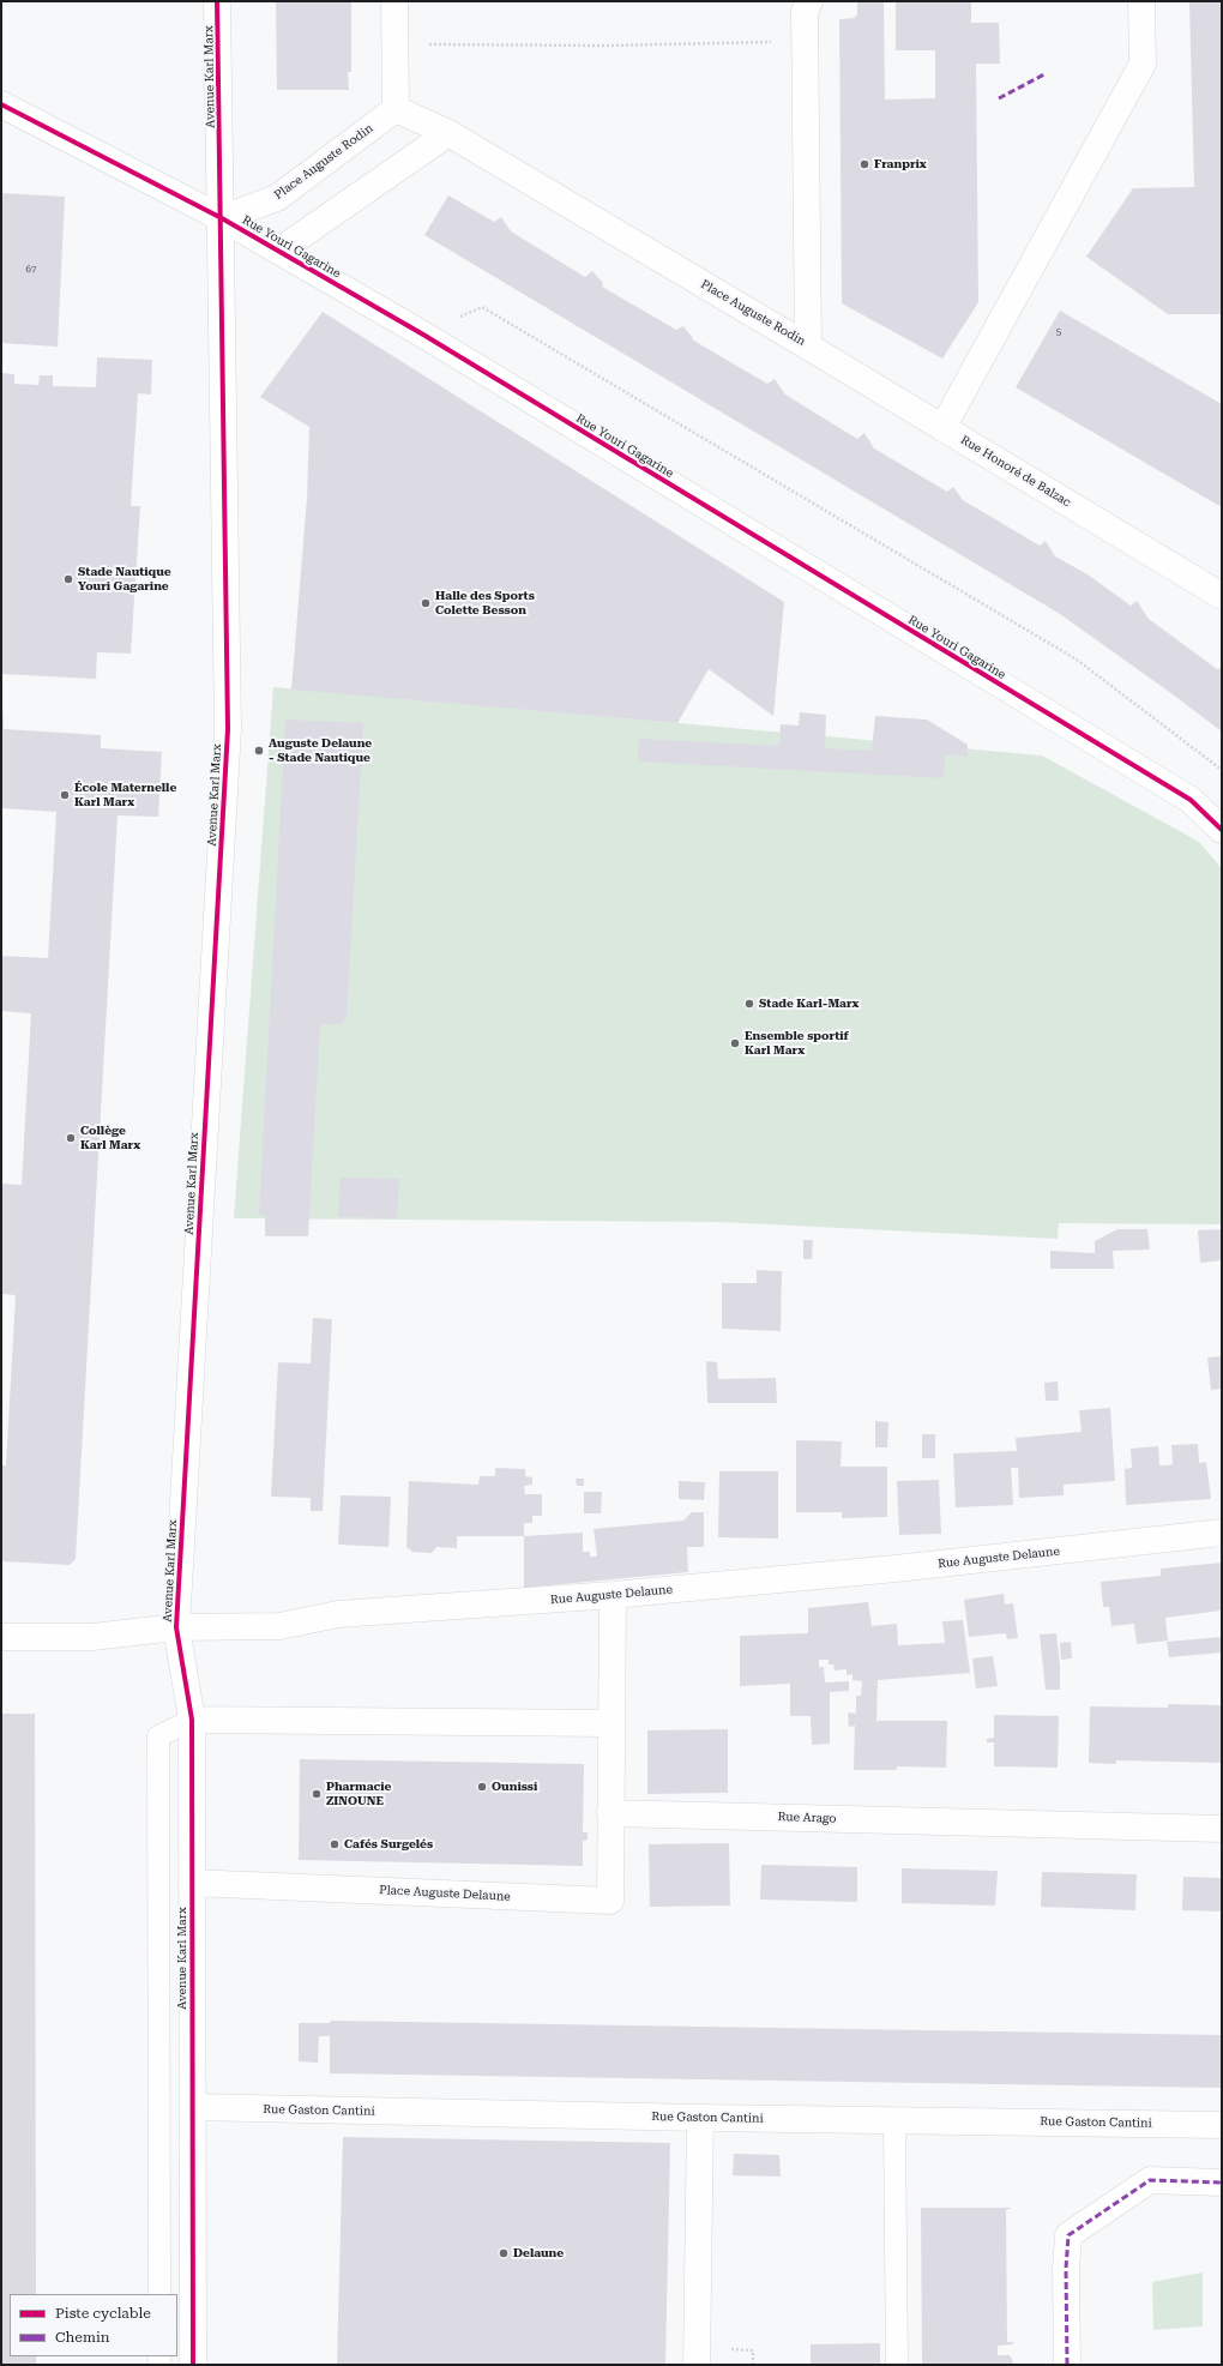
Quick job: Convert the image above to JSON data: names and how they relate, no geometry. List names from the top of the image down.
{
  "streets": {
    "street": [
      "Avenue Karl Marx",
      "Place Auguste Rodin",
      "Rue Youri Gagarine",
      "Rue Honoré de Balzac",
      "Rue Auguste Delaune",
      "Rue Arago",
      "Place Auguste Delaune",
      "Rue Gaston Cantini"
    ]
  },
  "crossings": [
    ["Avenue Karl Marx", "Place Auguste Rodin"],
    ["Avenue Karl Marx", "Rue Youri Gagarine"],
    ["Avenue Karl Marx", "Rue Auguste Delaune"],
    ["Avenue Karl Marx", "Place Auguste Delaune"],
    ["Avenue Karl Marx", "Rue Gaston Cantini"],
    ["Place Auguste Rodin", "Rue Youri Gagarine"],
    ["Place Auguste Rodin", "Rue Honoré de Balzac"],
    ["Rue Arago", "Place Auguste Delaune"]
  ],
  "places": [
    "Franprix",
    "Stade Nautique Youri Gagarine",
    "Halle des Sports Colette Besson",
    "Auguste Delaune - Stade Nautique",
    "École Maternelle Karl Marx",
    "Stade Karl-Marx",
    "Ensemble sportif Karl Marx",
    "Collège Karl Marx",
    "Ounissi",
    "Pharmacie ZINOUNE",
    "Cafés Surgelés",
    "Delaune"
  ],
  "house_numbers": ["67", "5"],
  "legend": ["Piste cyclable", "Chemin"]
}
